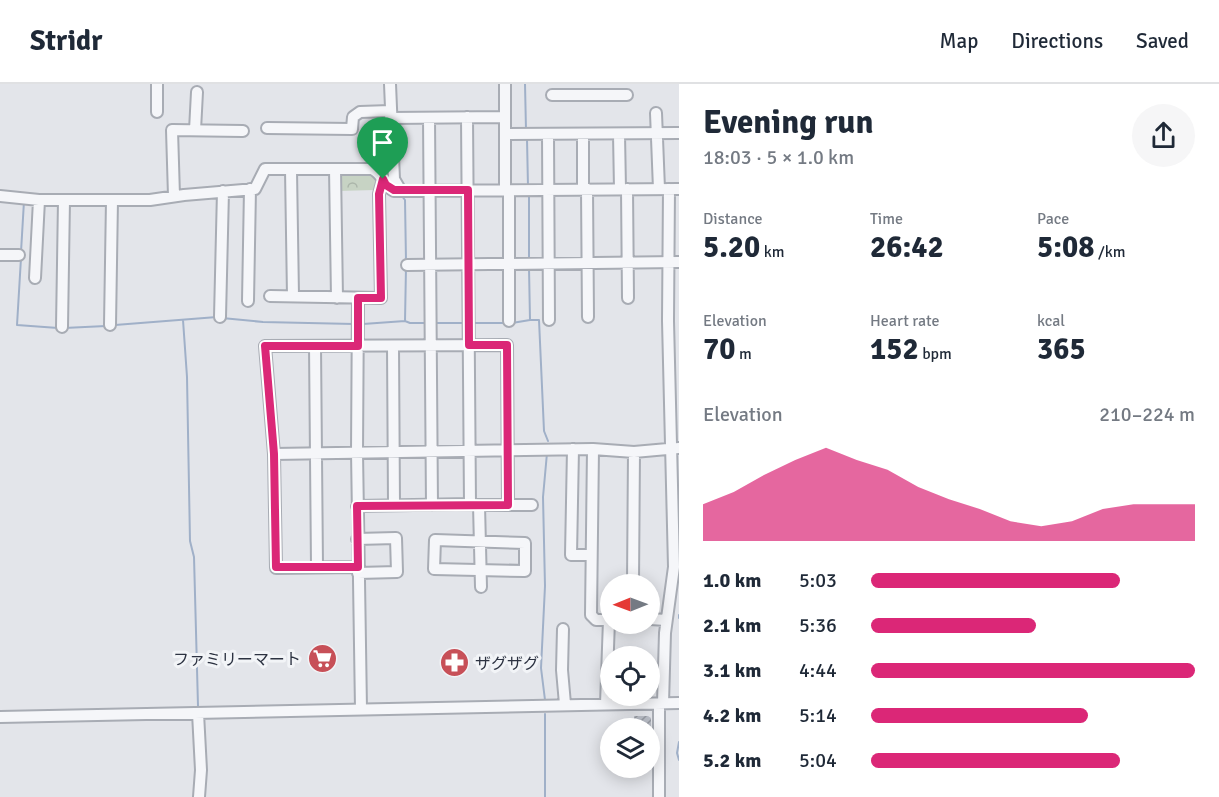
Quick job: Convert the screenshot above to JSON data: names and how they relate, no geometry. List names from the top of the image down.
{
  "places": {
    "supermarket": ["ファミリーマート"],
    "pharmacy": ["ザグザグ"]
  },
  "north": "left",
  "page": {
    "header": "Stridr",
    "nav": ["Map", "Directions", "Saved"],
    "heading": ["Evening run", "18:03 · 5 × 1.0 km"],
    "stats": [
      ["Distance", "5.20 km"],
      ["Time", "26:42"],
      ["Pace", "5:08 /km"],
      ["Elevation", "70 m"],
      ["Heart rate", "152 bpm"],
      ["kcal", "365"]
    ],
    "chart": ["Elevation", "210–224 m"],
    "list": [
      {
        "name": "1.0 km",
        "note": "5:03"
      },
      {
        "name": "2.1 km",
        "note": "5:36"
      },
      {
        "name": "3.1 km",
        "note": "4:44"
      },
      {
        "name": "4.2 km",
        "note": "5:14"
      },
      {
        "name": "5.2 km",
        "note": "5:04"
      }
    ]
  }
}
